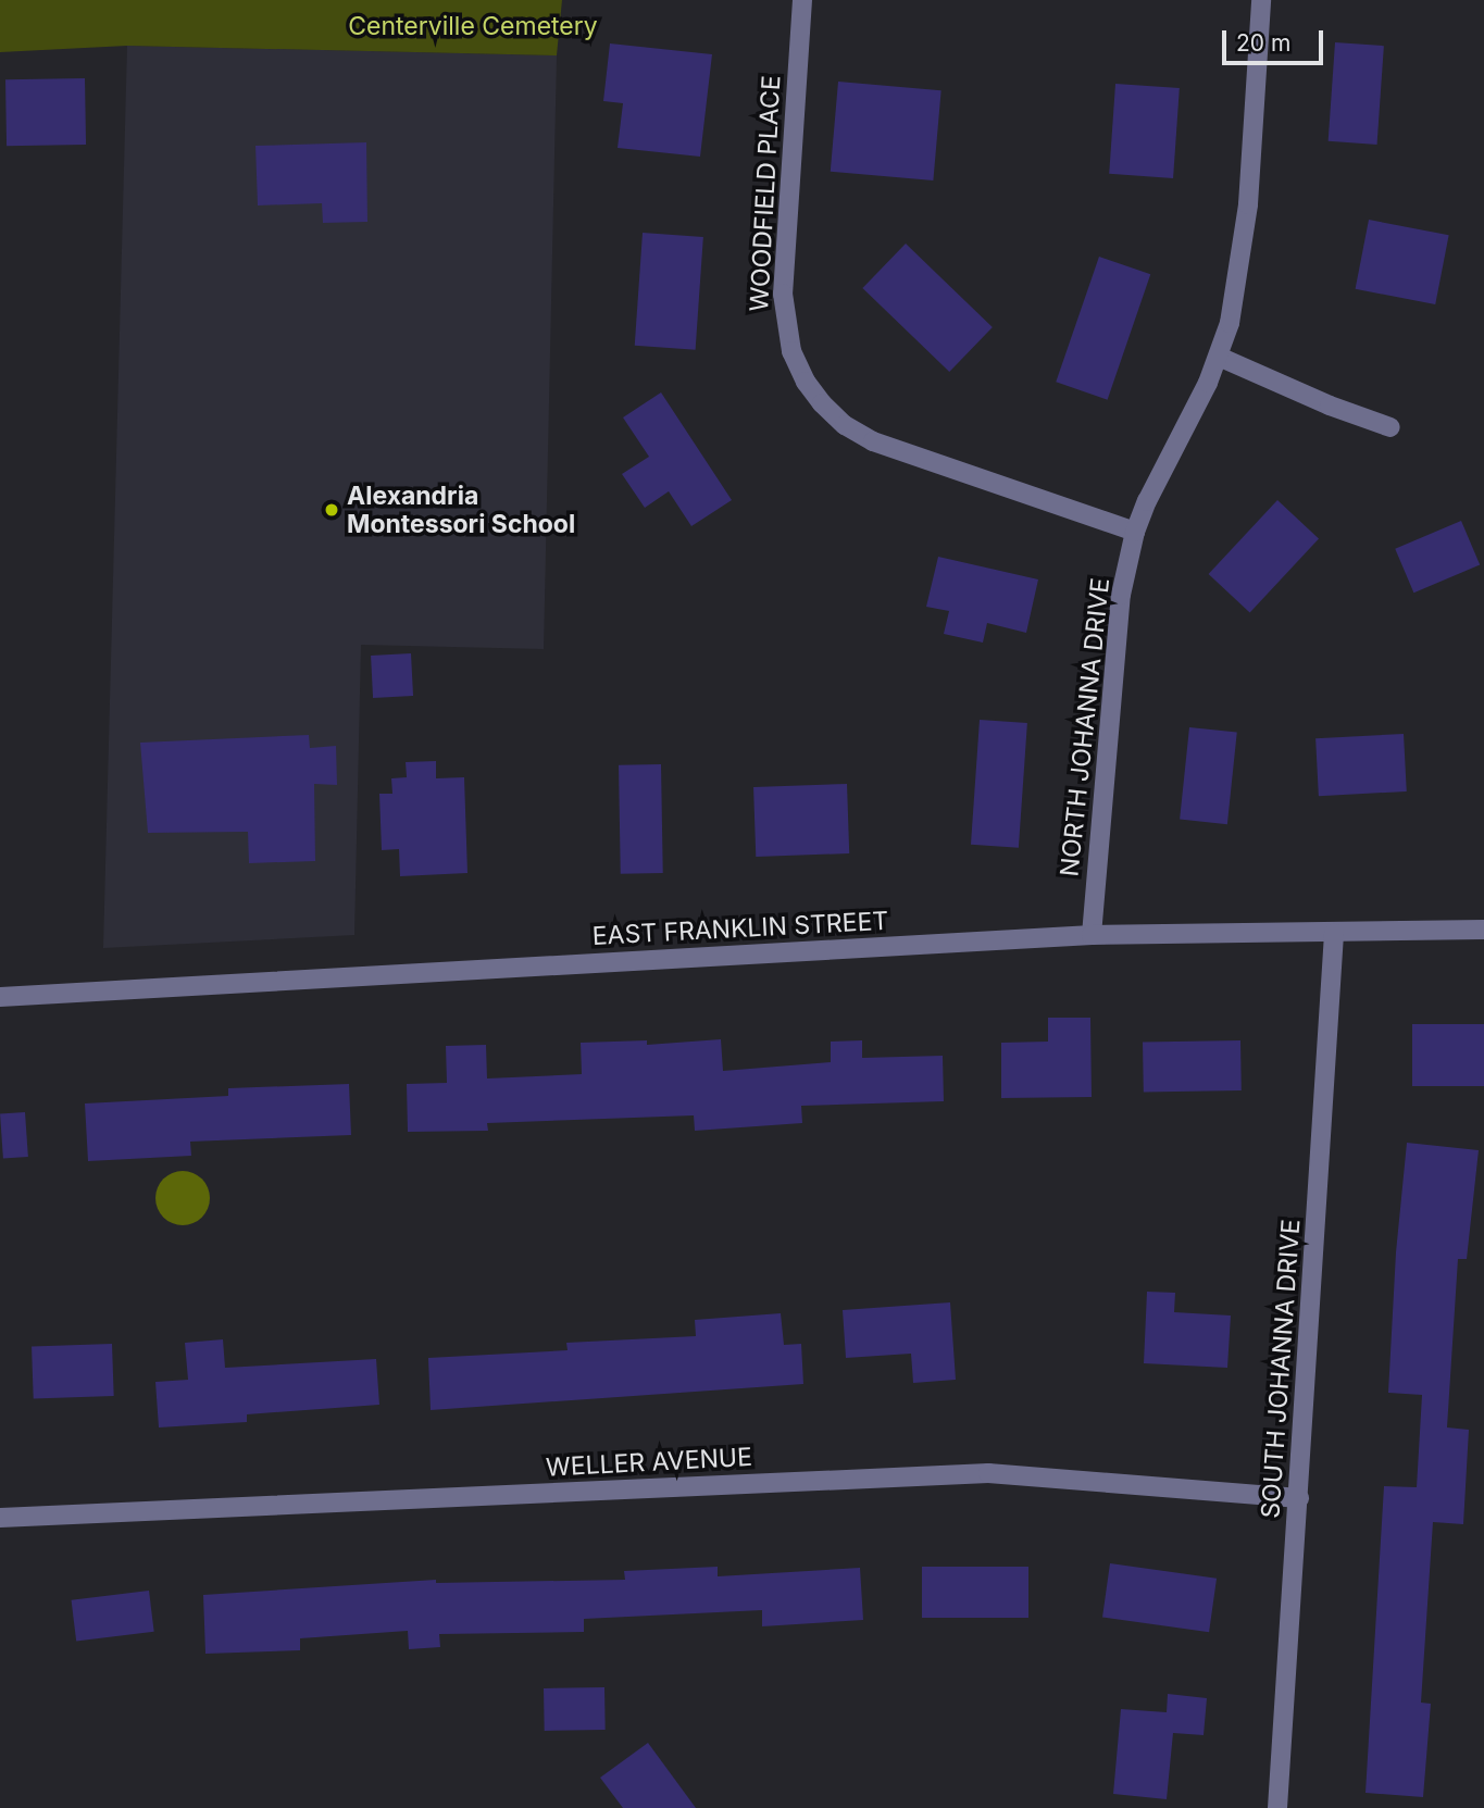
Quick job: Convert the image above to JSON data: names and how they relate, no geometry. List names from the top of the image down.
{
  "streets": {
    "street": [
      "WOODFIELD PLACE",
      "NORTH JOHANNA DRIVE",
      "EAST FRANKLIN STREET",
      "SOUTH JOHANNA DRIVE",
      "WELLER AVENUE"
    ]
  },
  "crossings": [
    ["WOODFIELD PLACE", "NORTH JOHANNA DRIVE"],
    ["NORTH JOHANNA DRIVE", "EAST FRANKLIN STREET"],
    ["EAST FRANKLIN STREET", "SOUTH JOHANNA DRIVE"],
    ["SOUTH JOHANNA DRIVE", "WELLER AVENUE"]
  ],
  "parks": ["Centerville Cemetery"],
  "places": ["Alexandria Montessori School"],
  "scale_bar": "20 m"
}
